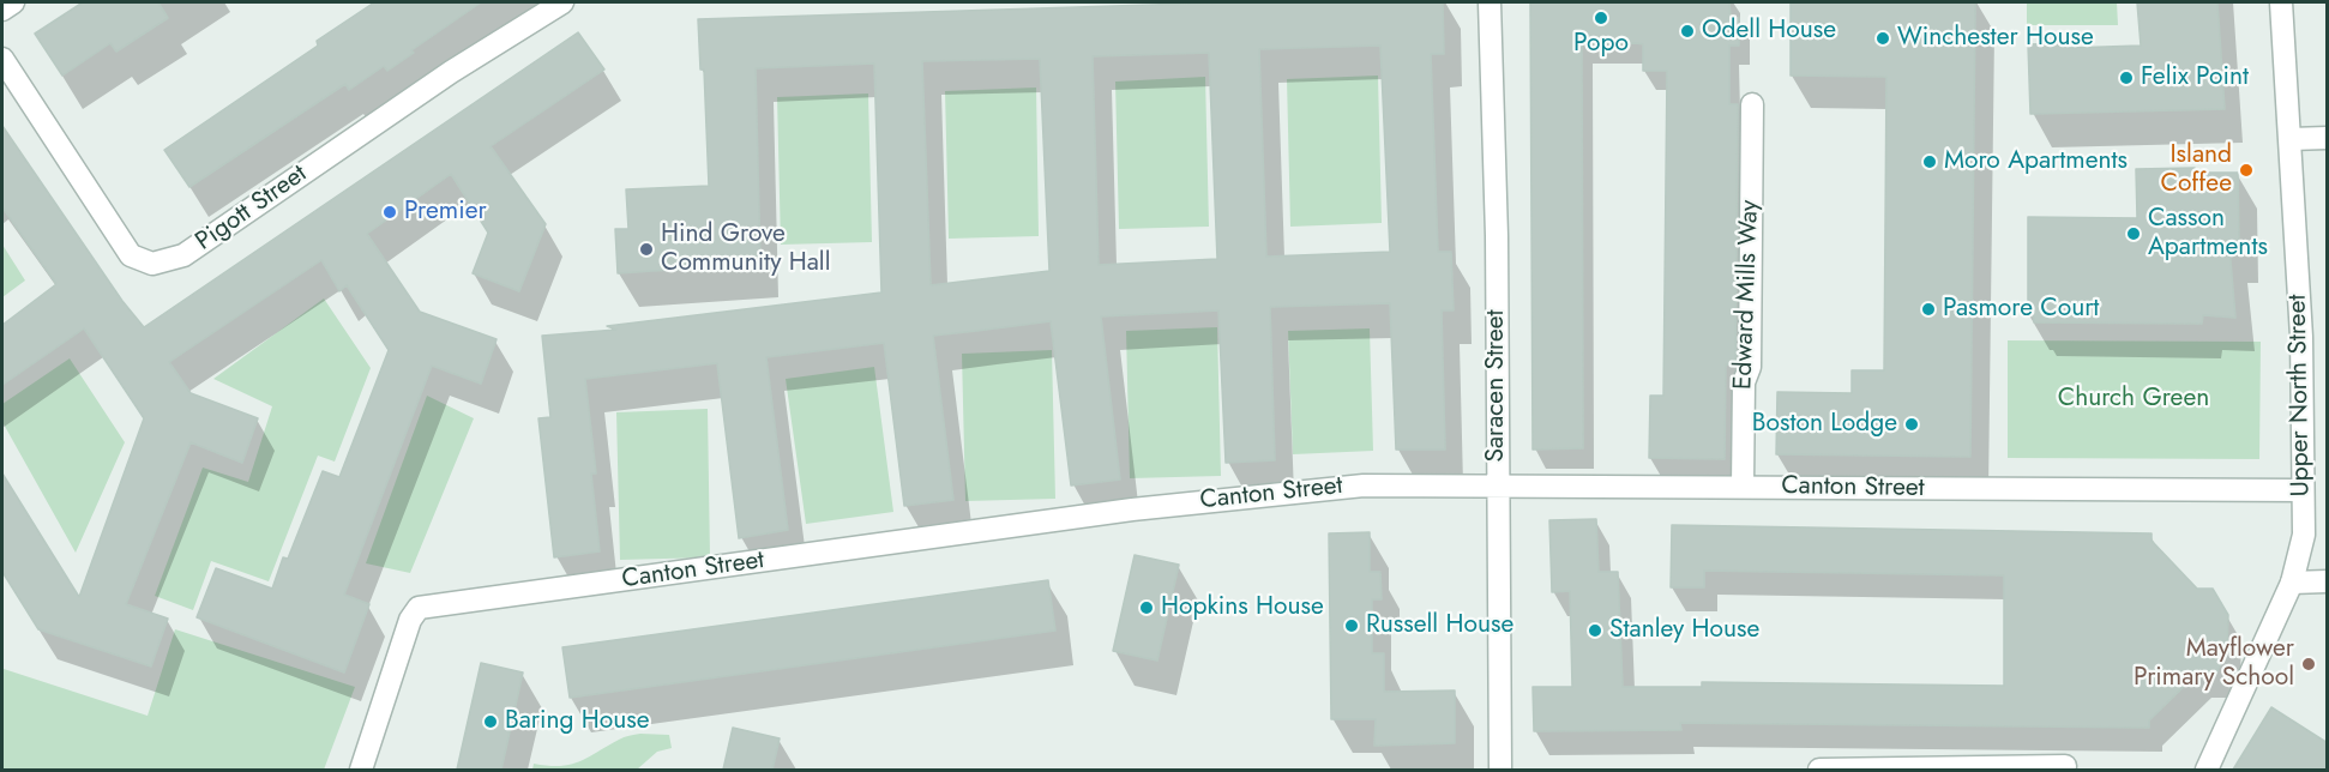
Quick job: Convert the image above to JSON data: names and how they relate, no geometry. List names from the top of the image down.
{
  "streets": {
    "street": [
      "Pigott Street",
      "Edward Mills Way",
      "Saracen Street",
      "Upper North Street",
      "Canton Street"
    ]
  },
  "crossings": [
    ["Edward Mills Way", "Canton Street"],
    ["Saracen Street", "Canton Street"],
    ["Upper North Street", "Canton Street"]
  ],
  "parks": ["Church Green"],
  "places": [
    "Popo",
    "Odell House",
    "Winchester House",
    "Felix Point",
    "Moro Apartments",
    "Island Coffee",
    "Premier",
    "Casson Apartments",
    "Hind Grove Community Hall",
    "Pasmore Court",
    "Boston Lodge",
    "Hopkins House",
    "Russell House",
    "Stanley House",
    "Mayflower Primary School",
    "Baring House"
  ]
}
